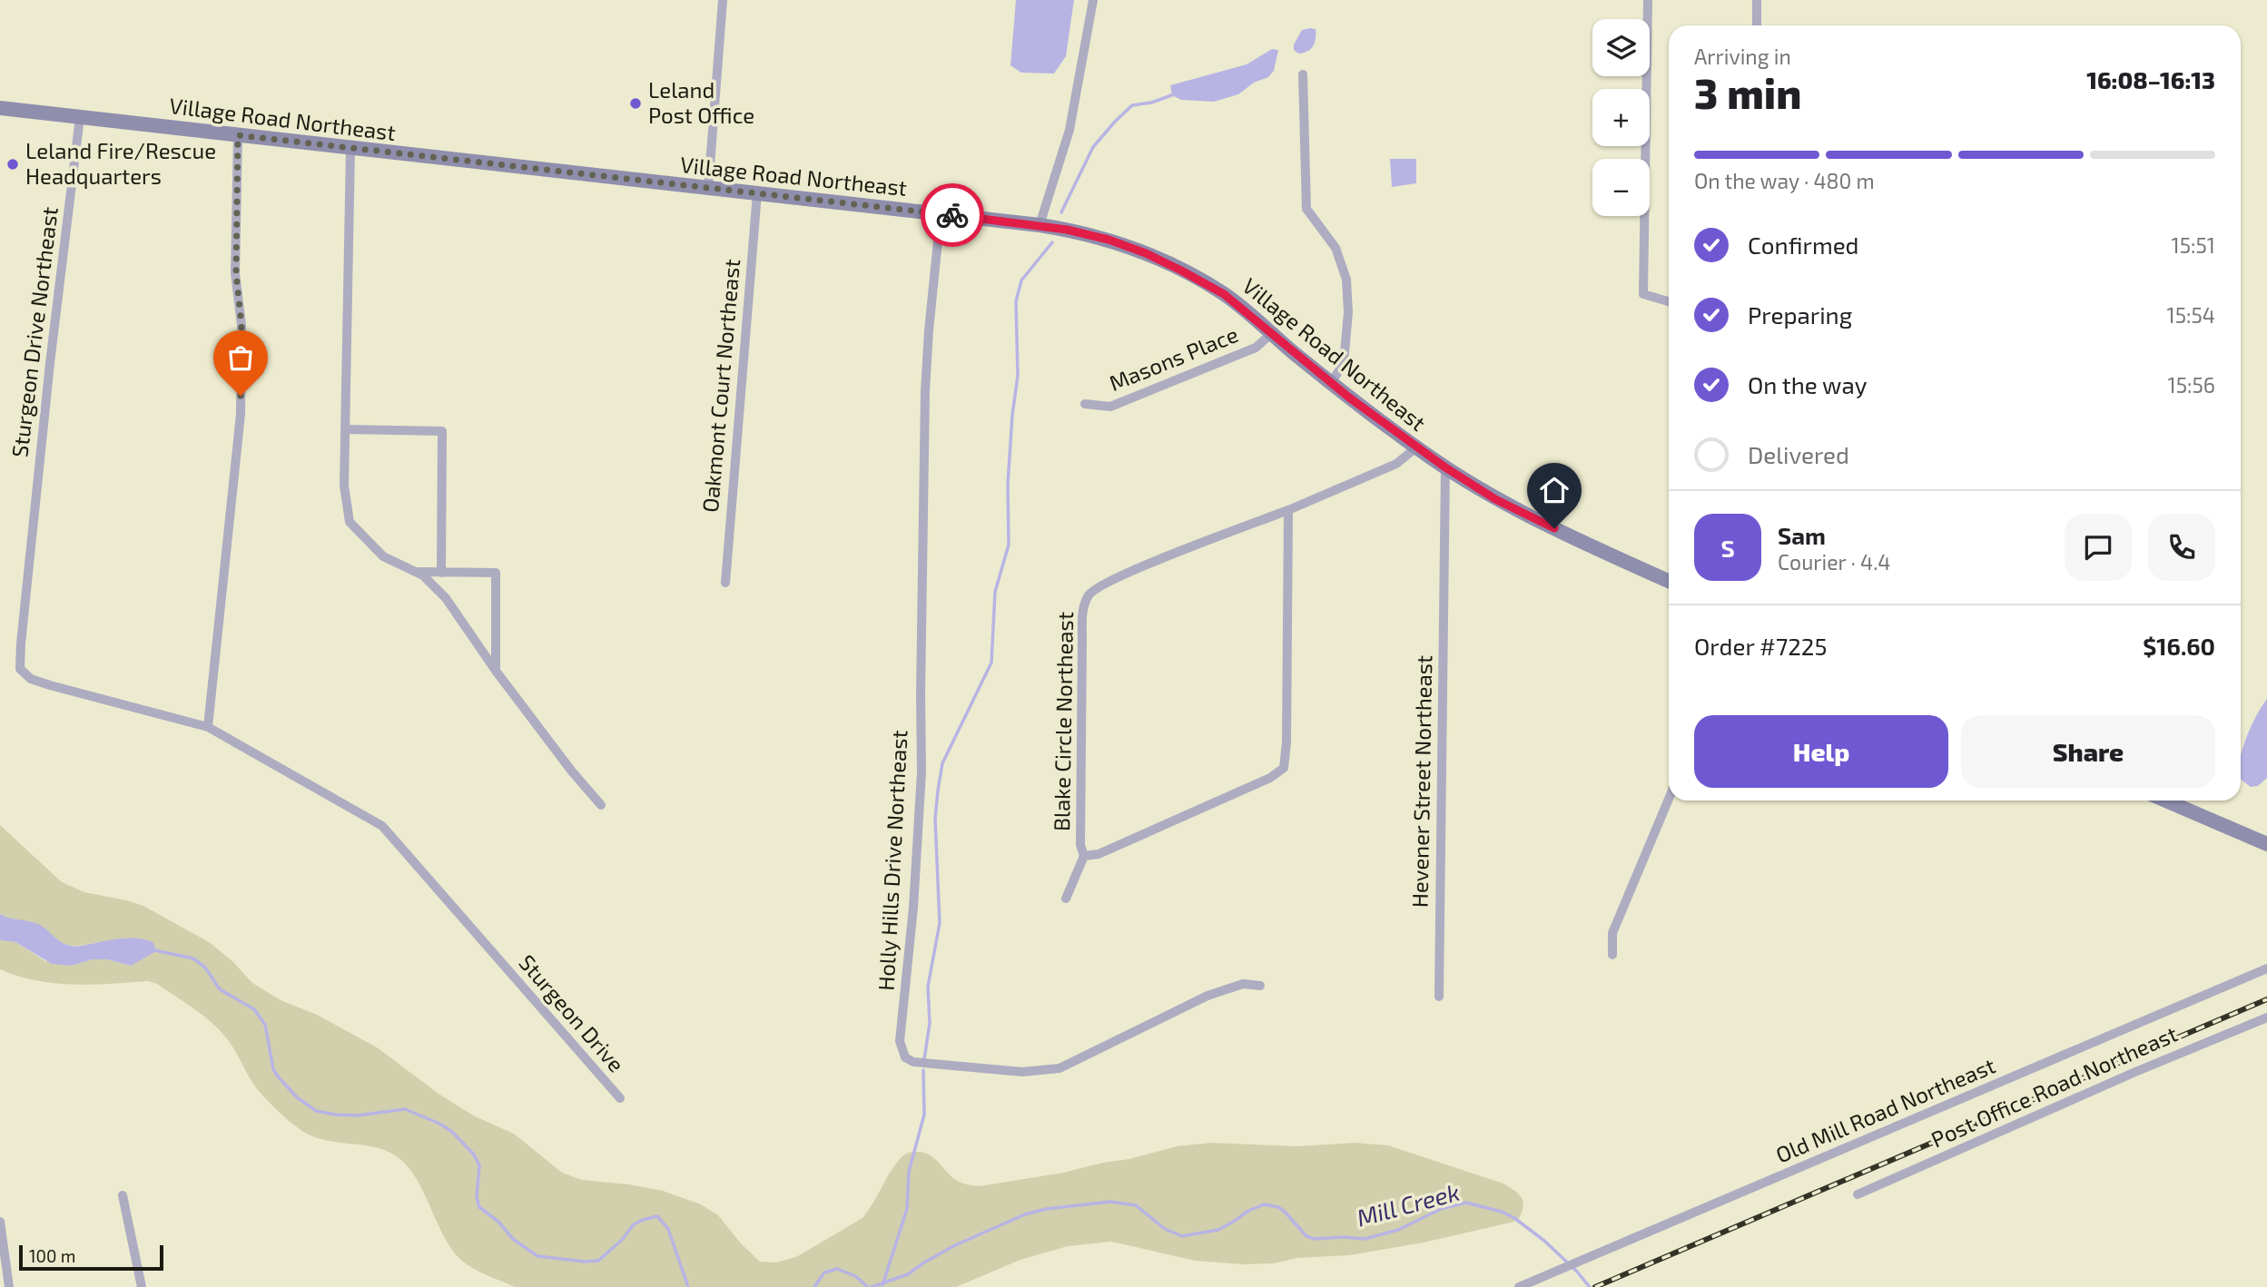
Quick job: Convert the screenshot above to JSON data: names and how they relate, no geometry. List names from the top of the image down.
{
  "streets": {
    "main road": ["Village Road Northeast"],
    "street": [
      "Sturgeon Drive Northeast",
      "Masons Place",
      "Oakmont Court Northeast",
      "Blake Circle Northeast",
      "Hevener Street Northeast",
      "Holly Hills Drive Northeast",
      "Sturgeon Drive",
      "Post Office Road Northeast",
      "Old Mill Road Northeast"
    ]
  },
  "crossings": [
    ["Village Road Northeast", "Sturgeon Drive Northeast"],
    ["Village Road Northeast", "Masons Place"],
    ["Village Road Northeast", "Oakmont Court Northeast"],
    ["Village Road Northeast", "Blake Circle Northeast"],
    ["Village Road Northeast", "Hevener Street Northeast"],
    ["Village Road Northeast", "Holly Hills Drive Northeast"],
    ["Sturgeon Drive Northeast", "Sturgeon Drive"]
  ],
  "water": ["Mill Creek"],
  "places": ["Leland Post Office", "Leland Fire/Rescue Headquarters"],
  "scale_bar": "100 m",
  "page": {
    "map_buttons": ["+", "−"],
    "heading": ["3 min", "Arriving in", "16:08–16:13"],
    "panel": [
      "Sam",
      "Courier · 4.4",
      "Order #7225",
      "$16.60"
    ],
    "bar": "On the way · 480 m",
    "list": [
      ["Confirmed", "15:51"],
      ["Preparing", "15:54"],
      ["On the way", "15:56"],
      "Delivered"
    ],
    "round": "S",
    "buttons": ["Help", "Share"],
    "scale": "100 m"
  }
}
